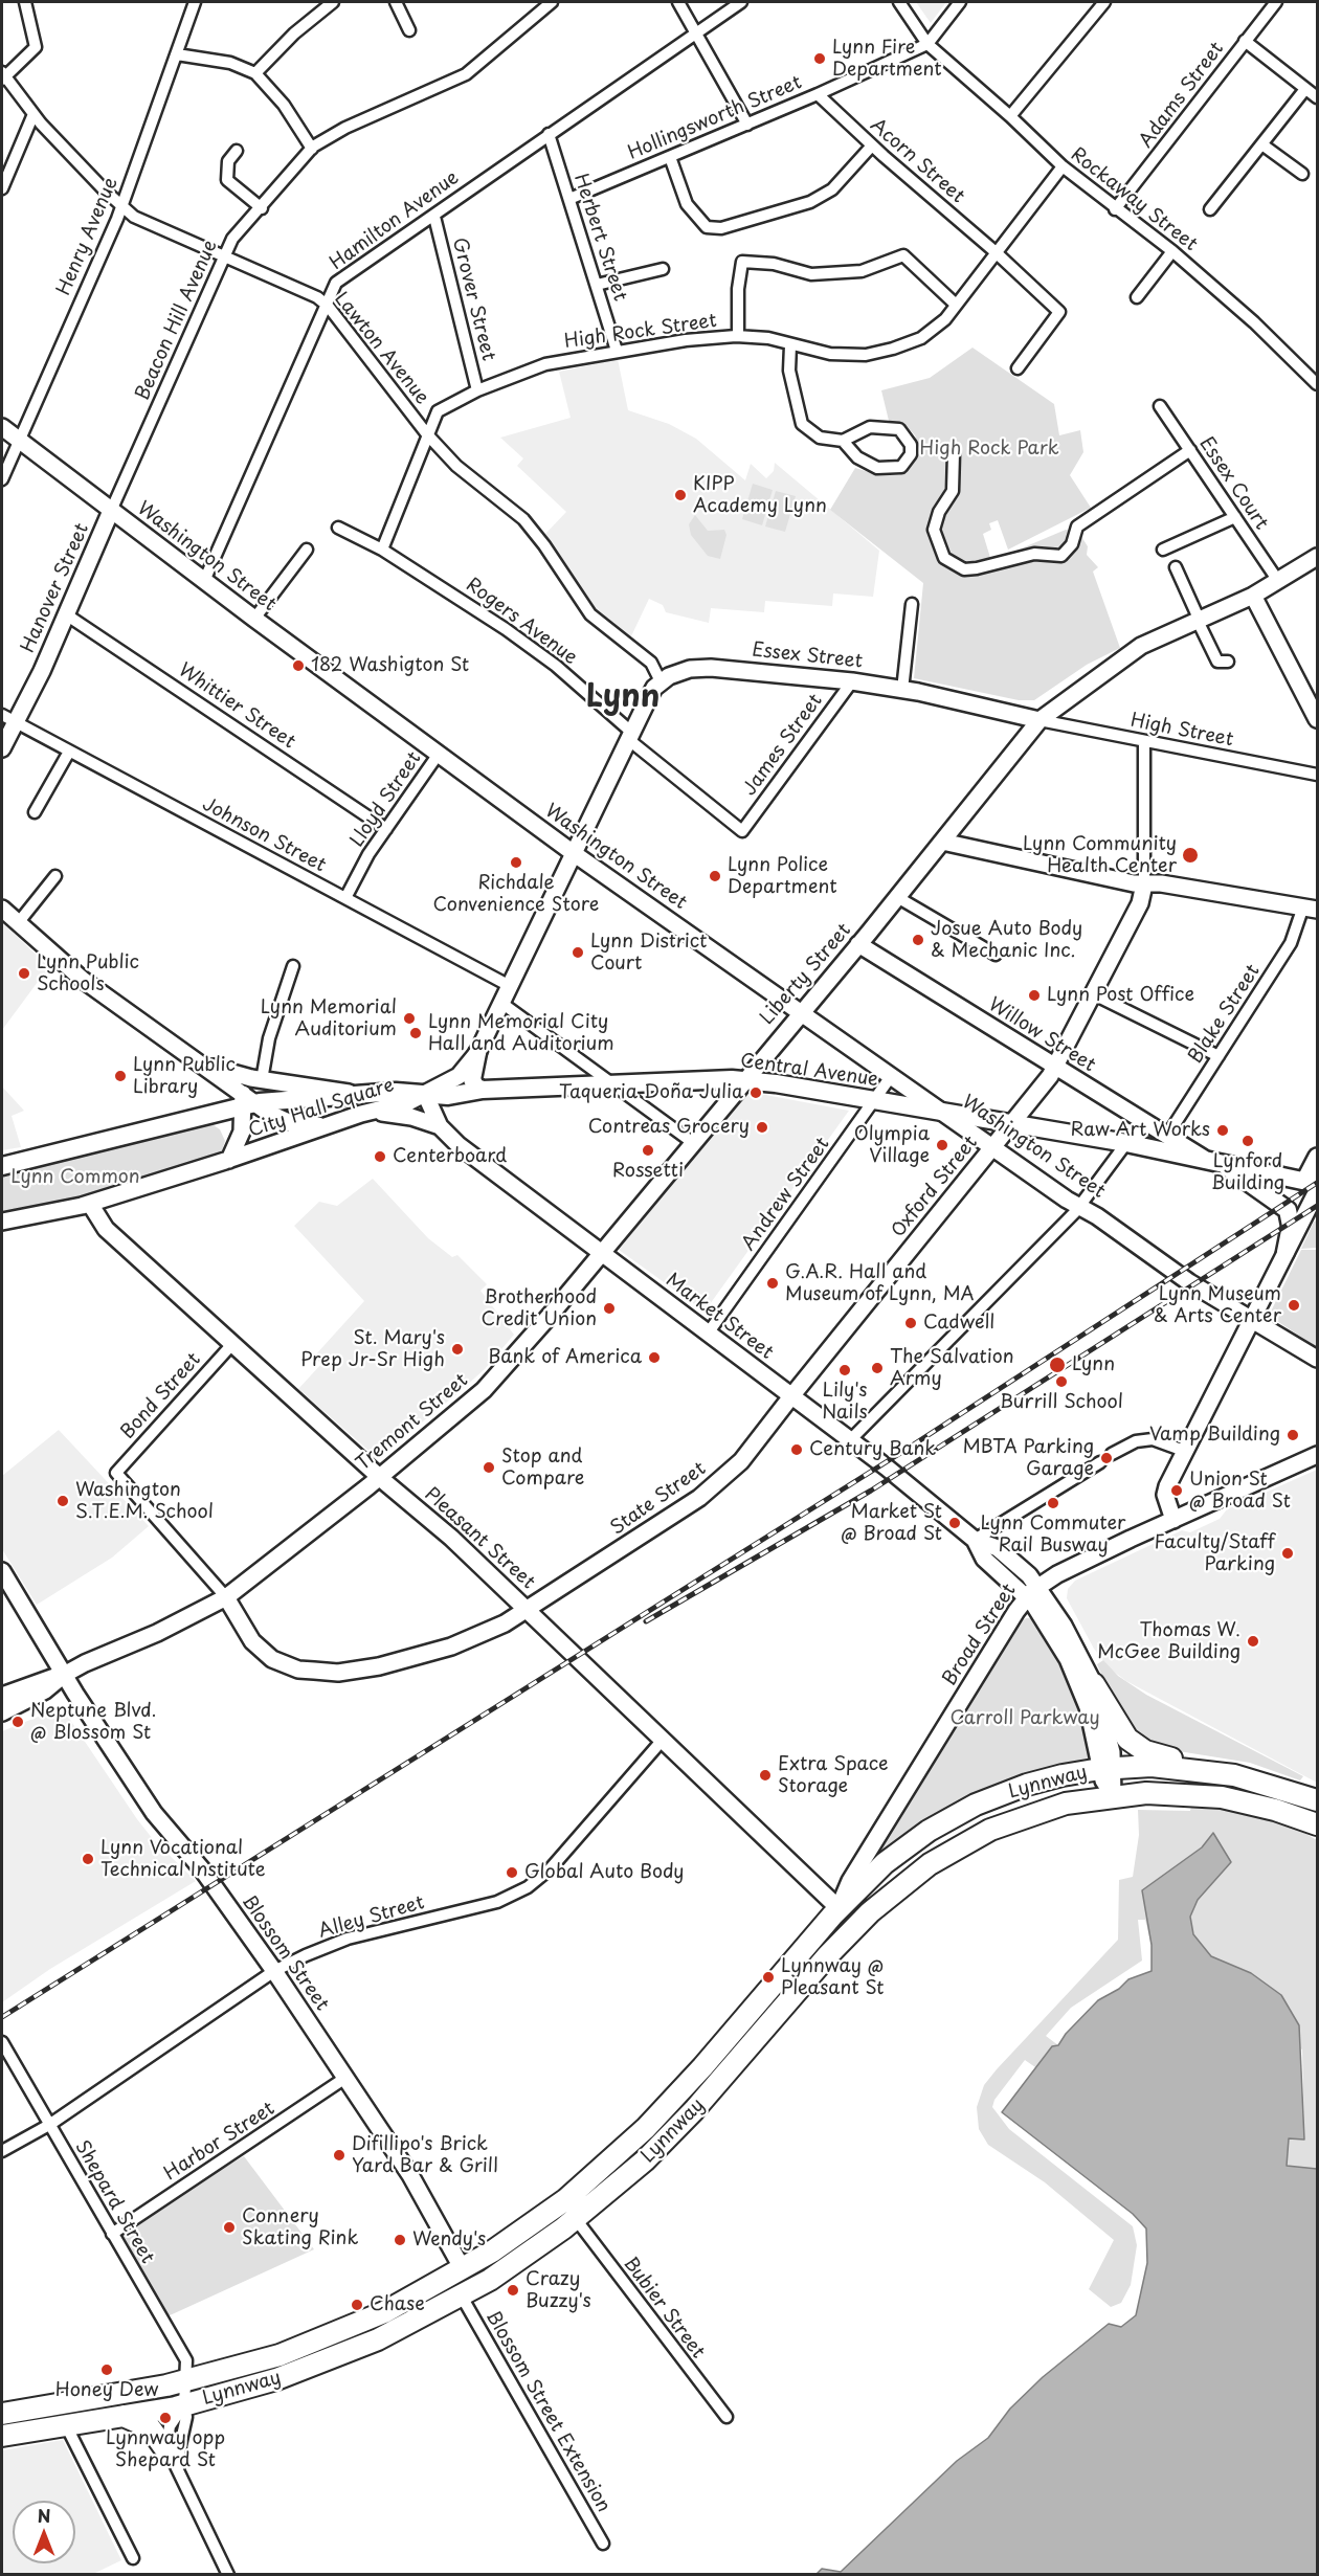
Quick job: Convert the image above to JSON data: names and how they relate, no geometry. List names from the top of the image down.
{
  "streets": {
    "highway": ["Lynnway"],
    "main road": [
      "Washington Street",
      "Hanover Street",
      "Essex Street",
      "Liberty Street",
      "Willow Street",
      "Central Avenue",
      "City Hall Square",
      "Oxford Street",
      "Market Street",
      "Tremont Street",
      "State Street",
      "Pleasant Street",
      "Broad Street",
      "Blossom Street"
    ],
    "street": [
      "Adams Street",
      "Hollingsworth Street",
      "Acorn Street",
      "Rockaway Street",
      "Hamilton Avenue",
      "Henry Avenue",
      "Herbert Street",
      "Grover Street",
      "Beacon Hill Avenue",
      "High Rock Street",
      "Lawton Avenue",
      "Essex Court",
      "Rogers Avenue",
      "Whittier Street",
      "High Street",
      "James Street",
      "Lloyd Street",
      "Johnson Street",
      "Blake Street",
      "Andrew Street",
      "Bond Street",
      "Alley Street",
      "Harbor Street",
      "Shepard Street",
      "Bubier Street",
      "Blossom Street Extension"
    ]
  },
  "crossings": [
    ["Adams Street", "Rockaway Street"],
    ["Hollingsworth Street", "Acorn Street"],
    ["Hollingsworth Street", "Rockaway Street"],
    ["Hollingsworth Street", "Herbert Street"],
    ["Acorn Street", "High Rock Street"],
    ["Rockaway Street", "High Rock Street"],
    ["Hamilton Avenue", "Herbert Street"],
    ["Hamilton Avenue", "Grover Street"],
    ["Hamilton Avenue", "Lawton Avenue"],
    ["Hamilton Avenue", "Washington Street"],
    ["Henry Avenue", "Lawton Avenue"],
    ["Henry Avenue", "Washington Street"],
    ["Herbert Street", "High Rock Street"],
    ["Grover Street", "High Rock Street"],
    ["Beacon Hill Avenue", "Lawton Avenue"],
    ["Beacon Hill Avenue", "Washington Street"],
    ["Beacon Hill Avenue", "Hanover Street"],
    ["High Rock Street", "Lawton Avenue"],
    ["Lawton Avenue", "Essex Street"],
    ["Washington Street", "Hanover Street"],
    ["Washington Street", "Lloyd Street"],
    ["Washington Street", "Liberty Street"],
    ["Washington Street", "Central Avenue"],
    ["Washington Street", "Oxford Street"],
    ["Washington Street", "Andrew Street"],
    ["Hanover Street", "Whittier Street"],
    ["Hanover Street", "Johnson Street"],
    ["Rogers Avenue", "James Street"],
    ["Essex Street", "High Street"],
    ["Essex Street", "James Street"],
    ["Essex Street", "Liberty Street"],
    ["Whittier Street", "Lloyd Street"],
    ["High Street", "Liberty Street"],
    ["High Street", "Oxford Street"],
    ["Lloyd Street", "Johnson Street"],
    ["Liberty Street", "Willow Street"],
    ["Liberty Street", "Central Avenue"],
    ["Liberty Street", "Market Street"],
    ["Liberty Street", "Tremont Street"],
    ["Blake Street", "Willow Street"],
    ["Willow Street", "Central Avenue"],
    ["Willow Street", "Oxford Street"],
    ["Central Avenue", "City Hall Square"],
    ["Central Avenue", "Oxford Street"],
    ["Central Avenue", "Andrew Street"],
    ["City Hall Square", "Market Street"],
    ["City Hall Square", "Pleasant Street"],
    ["Oxford Street", "Market Street"],
    ["Oxford Street", "State Street"],
    ["Andrew Street", "Market Street"],
    ["Market Street", "Tremont Street"],
    ["Market Street", "State Street"],
    ["Market Street", "Broad Street"],
    ["Bond Street", "Tremont Street"],
    ["Bond Street", "State Street"],
    ["Bond Street", "Pleasant Street"],
    ["Tremont Street", "State Street"],
    ["Tremont Street", "Pleasant Street"],
    ["Tremont Street", "Blossom Street"],
    ["State Street", "Pleasant Street"],
    ["Pleasant Street", "Broad Street"],
    ["Pleasant Street", "Lynnway"],
    ["Pleasant Street", "Alley Street"],
    ["Broad Street", "Lynnway"],
    ["Lynnway", "Blossom Street"],
    ["Lynnway", "Shepard Street"],
    ["Lynnway", "Bubier Street"],
    ["Lynnway", "Blossom Street Extension"],
    ["Alley Street", "Blossom Street"],
    ["Alley Street", "Shepard Street"],
    ["Blossom Street", "Harbor Street"],
    ["Harbor Street", "Shepard Street"]
  ],
  "districts": ["Lynn"],
  "parks": ["High Rock Park", "Lynn Common", "Carroll Parkway"],
  "places": [
    "Lynn Fire Department",
    "KIPP Academy Lynn",
    "182 Washigton St",
    "Lynn Community Health Center",
    "Richdale Convenience Store",
    "Lynn Police Department",
    "Josue Auto Body & Mechanic Inc.",
    "Lynn District Court",
    "Lynn Public Schools",
    "Lynn Post Office",
    "Lynn Memorial Auditorium",
    "Lynn Memorial City Hall and Auditorium",
    "Lynn Public Library",
    "Taqueria Doña Julia",
    "Contreas Grocery",
    "Raw Art Works",
    "Lynford Building",
    "Olympia Village",
    "Rossetti",
    "Centerboard",
    "G.A.R. Hall and Museum of Lynn, MA",
    "Lynn Museum & Arts Center",
    "Brotherhood Credit Union",
    "Cadwell",
    "St. Mary's Prep Jr-Sr High",
    "Bank of America",
    "Lynn",
    "The Salvation Army",
    "Lily's Nails",
    "Burrill School",
    "Vamp Building",
    "Century Bank",
    "MBTA Parking Garage",
    "Stop and Compare",
    "Union St @ Broad St",
    "Washington S.T.E.M. School",
    "Lynn Commuter Rail Busway",
    "Market St @ Broad St",
    "Faculty/Staff Parking",
    "Thomas W. McGee Building",
    "Neptune Blvd. @ Blossom St",
    "Extra Space Storage",
    "Lynn Vocational Technical Institute",
    "Global Auto Body",
    "Lynnway @ Pleasant St",
    "Difillipo's Brick Yard Bar & Grill",
    "Connery Skating Rink",
    "Wendy's",
    "Crazy Buzzy's",
    "Chase",
    "Honey Dew",
    "Lynnway opp Shepard St"
  ],
  "north": "top"
}
